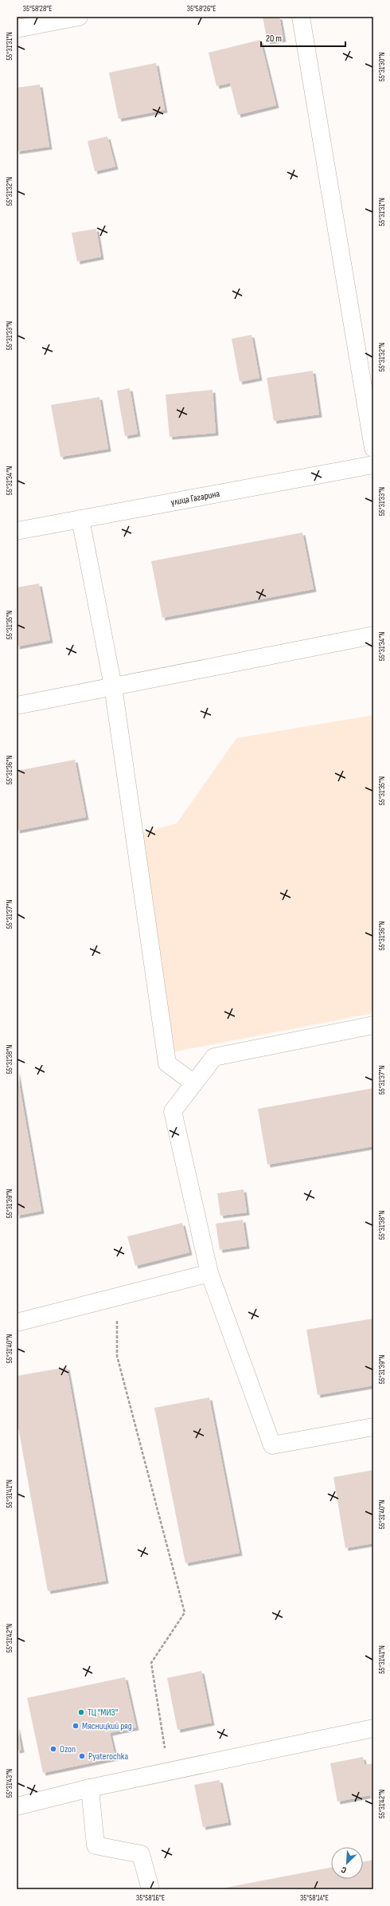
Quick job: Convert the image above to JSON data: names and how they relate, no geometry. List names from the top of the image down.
{
  "streets": {
    "street": ["улица Гагарина"]
  },
  "places": [
    "ТЦ \"МИЗ\"",
    "Мясницкий ряд",
    "Ozon",
    "Pyaterochka"
  ],
  "scale_bar": "20 m",
  "north": "bottom left",
  "coordinates": [
    "35°58'28\"E",
    "35°58'26\"E",
    "55°31'31\"N",
    "55°31'30\"N",
    "55°31'32\"N",
    "55°31'33\"N",
    "55°31'34\"N",
    "55°31'35\"N",
    "55°31'36\"N",
    "55°31'37\"N",
    "55°31'38\"N",
    "55°31'39\"N",
    "55°31'40\"N",
    "55°31'41\"N",
    "55°31'42\"N",
    "55°31'43\"N",
    "35°58'16\"E",
    "35°58'14\"E"
  ]
}
